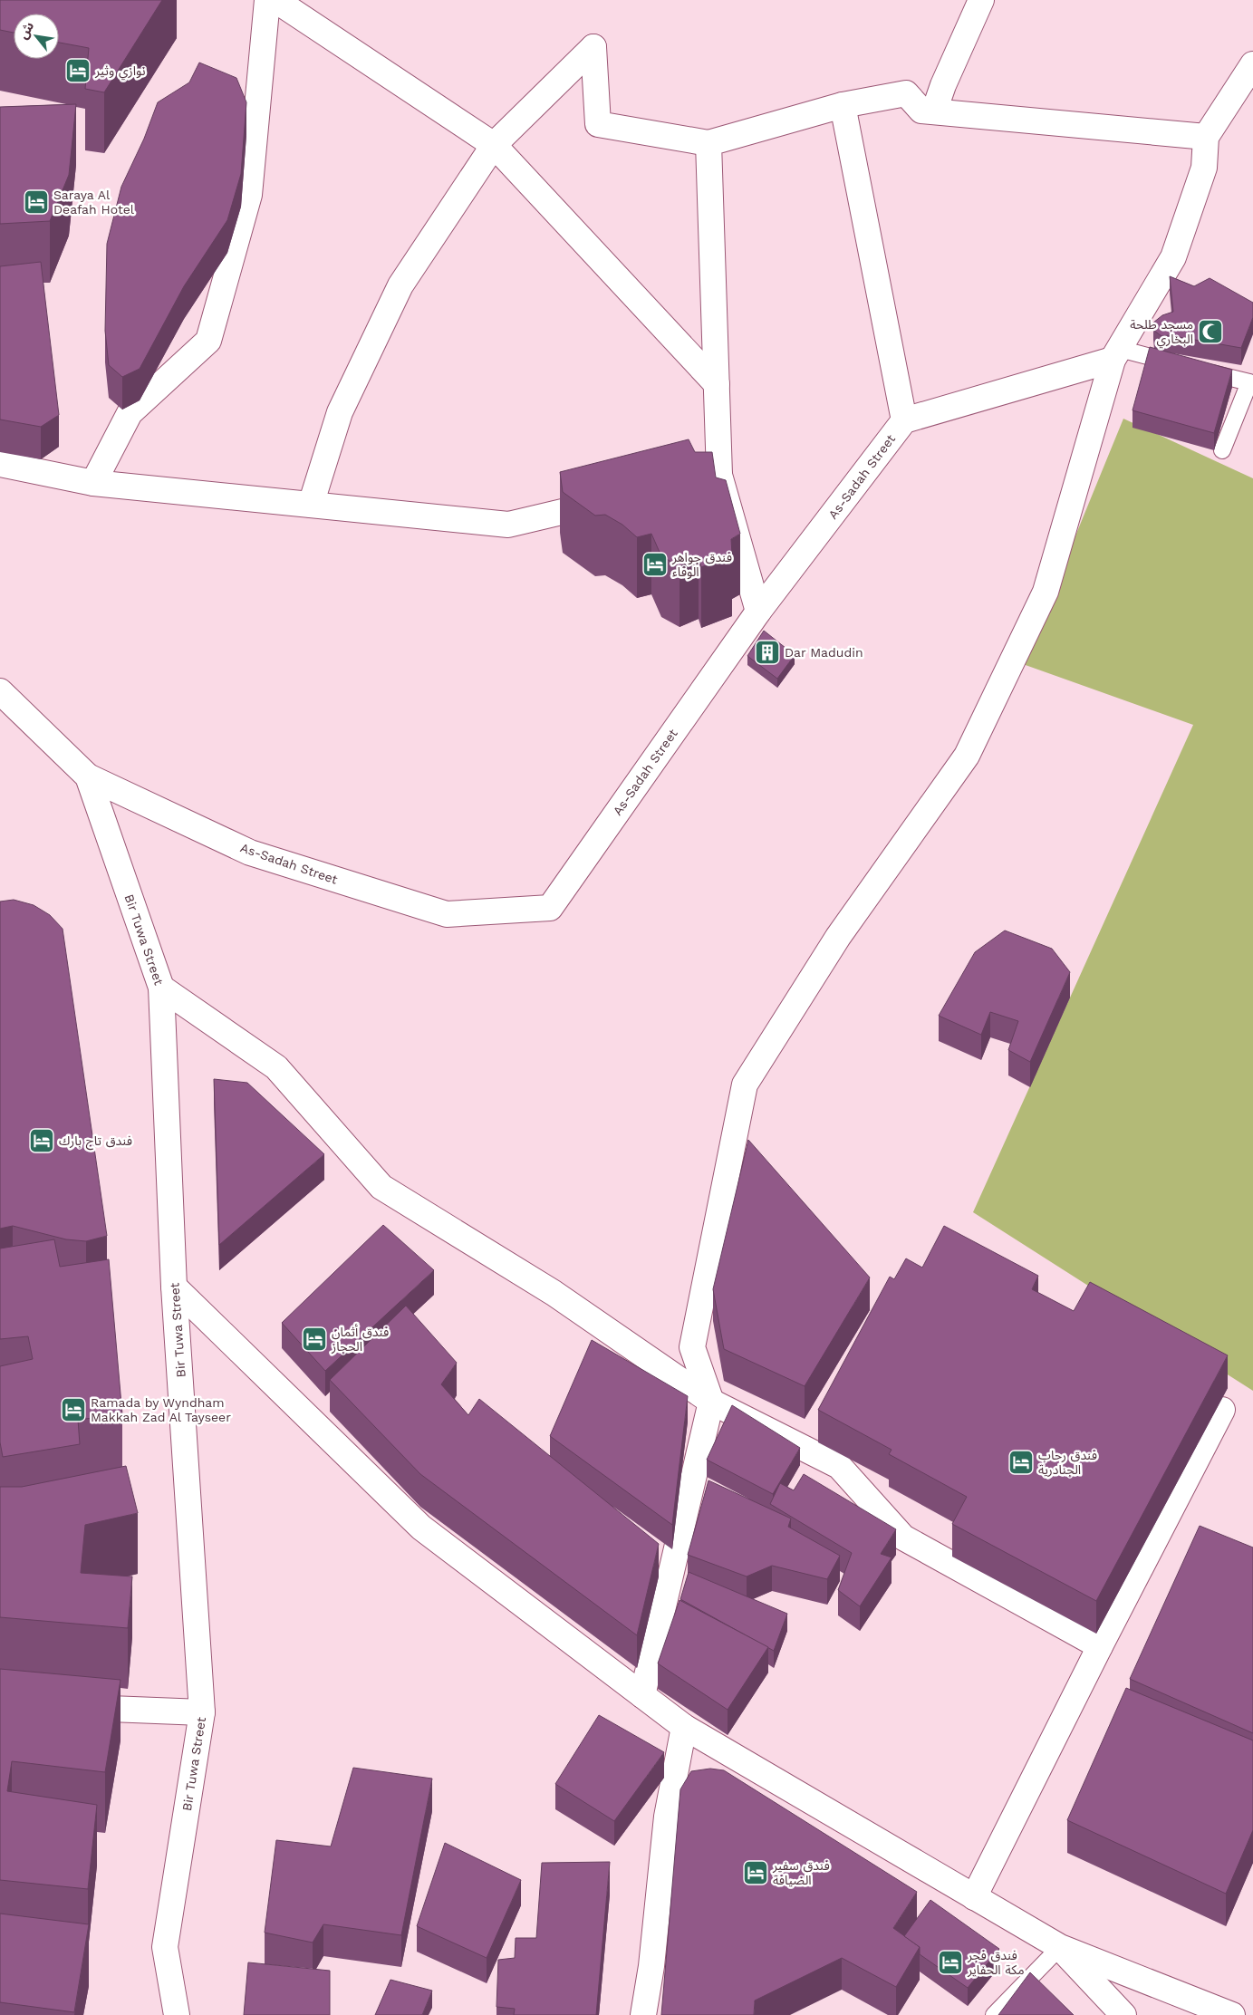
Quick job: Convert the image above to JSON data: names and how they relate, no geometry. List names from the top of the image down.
{
  "streets": {
    "street": ["As-Sadah Street", "Bir Tuwa Street"]
  },
  "crossings": [
    ["As-Sadah Street", "Bir Tuwa Street"]
  ],
  "places": {
    "hotel": [
      "نوازي وثير",
      "Saraya Al Deafah Hotel",
      "فندق جواهر الوفاء",
      "فندق تاج بارك",
      "فندق أثمان الحجاز",
      "Ramada by Wyndham Makkah Zad Al Tayseer",
      "فندق رحاب الجنادرية",
      "فندق سفير الضيافة",
      "فندق فجر مكة الحفاير"
    ],
    "mosque": ["مسجد طلحة البخاري"],
    "building": ["Dar Madudin"]
  },
  "north": "top left"
}
